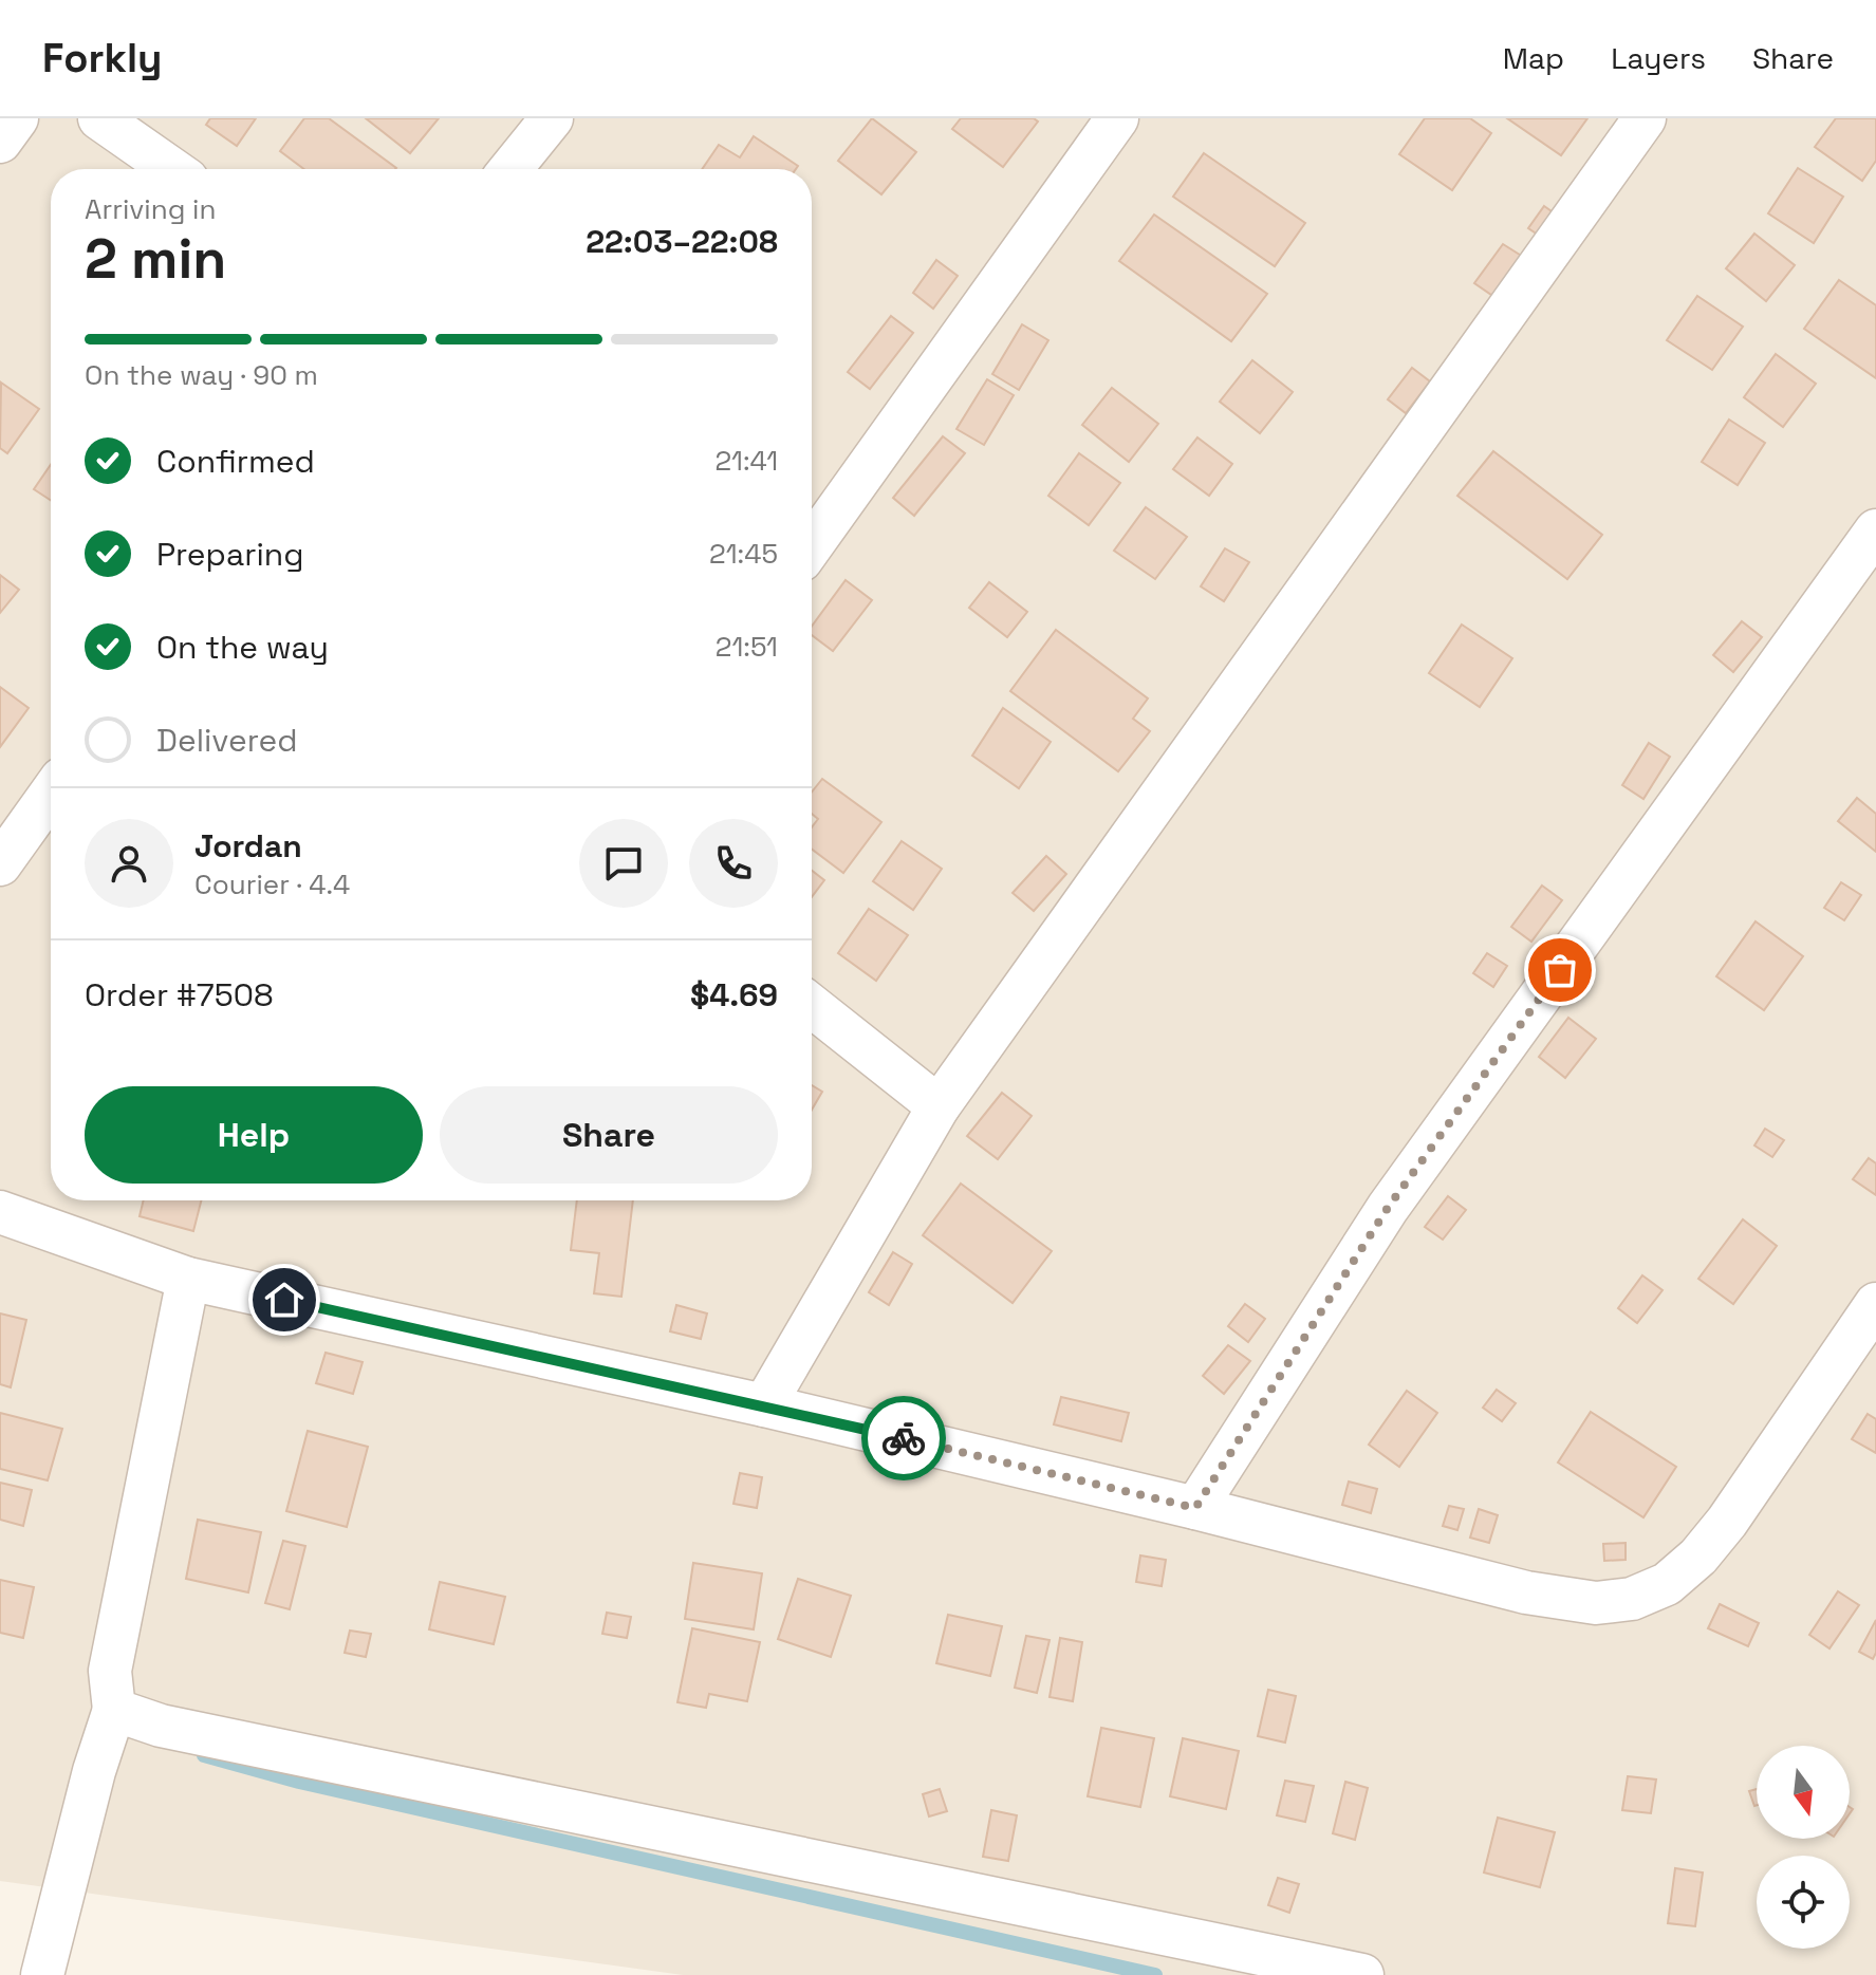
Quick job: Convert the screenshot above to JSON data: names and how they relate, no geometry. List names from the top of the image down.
{
  "north": "bottom",
  "page": {
    "header": "Forkly",
    "nav": ["Map", "Layers", "Share"],
    "heading": ["2 min", "Arriving in", "22:03–22:08"],
    "panel": [
      "Jordan",
      "Courier · 4.4",
      "Order #7508",
      "$4.69"
    ],
    "bar": "On the way · 90 m",
    "list": [
      ["Confirmed", "21:41"],
      ["Preparing", "21:45"],
      ["On the way", "21:51"],
      "Delivered"
    ],
    "buttons": ["Help", "Share"]
  }
}
